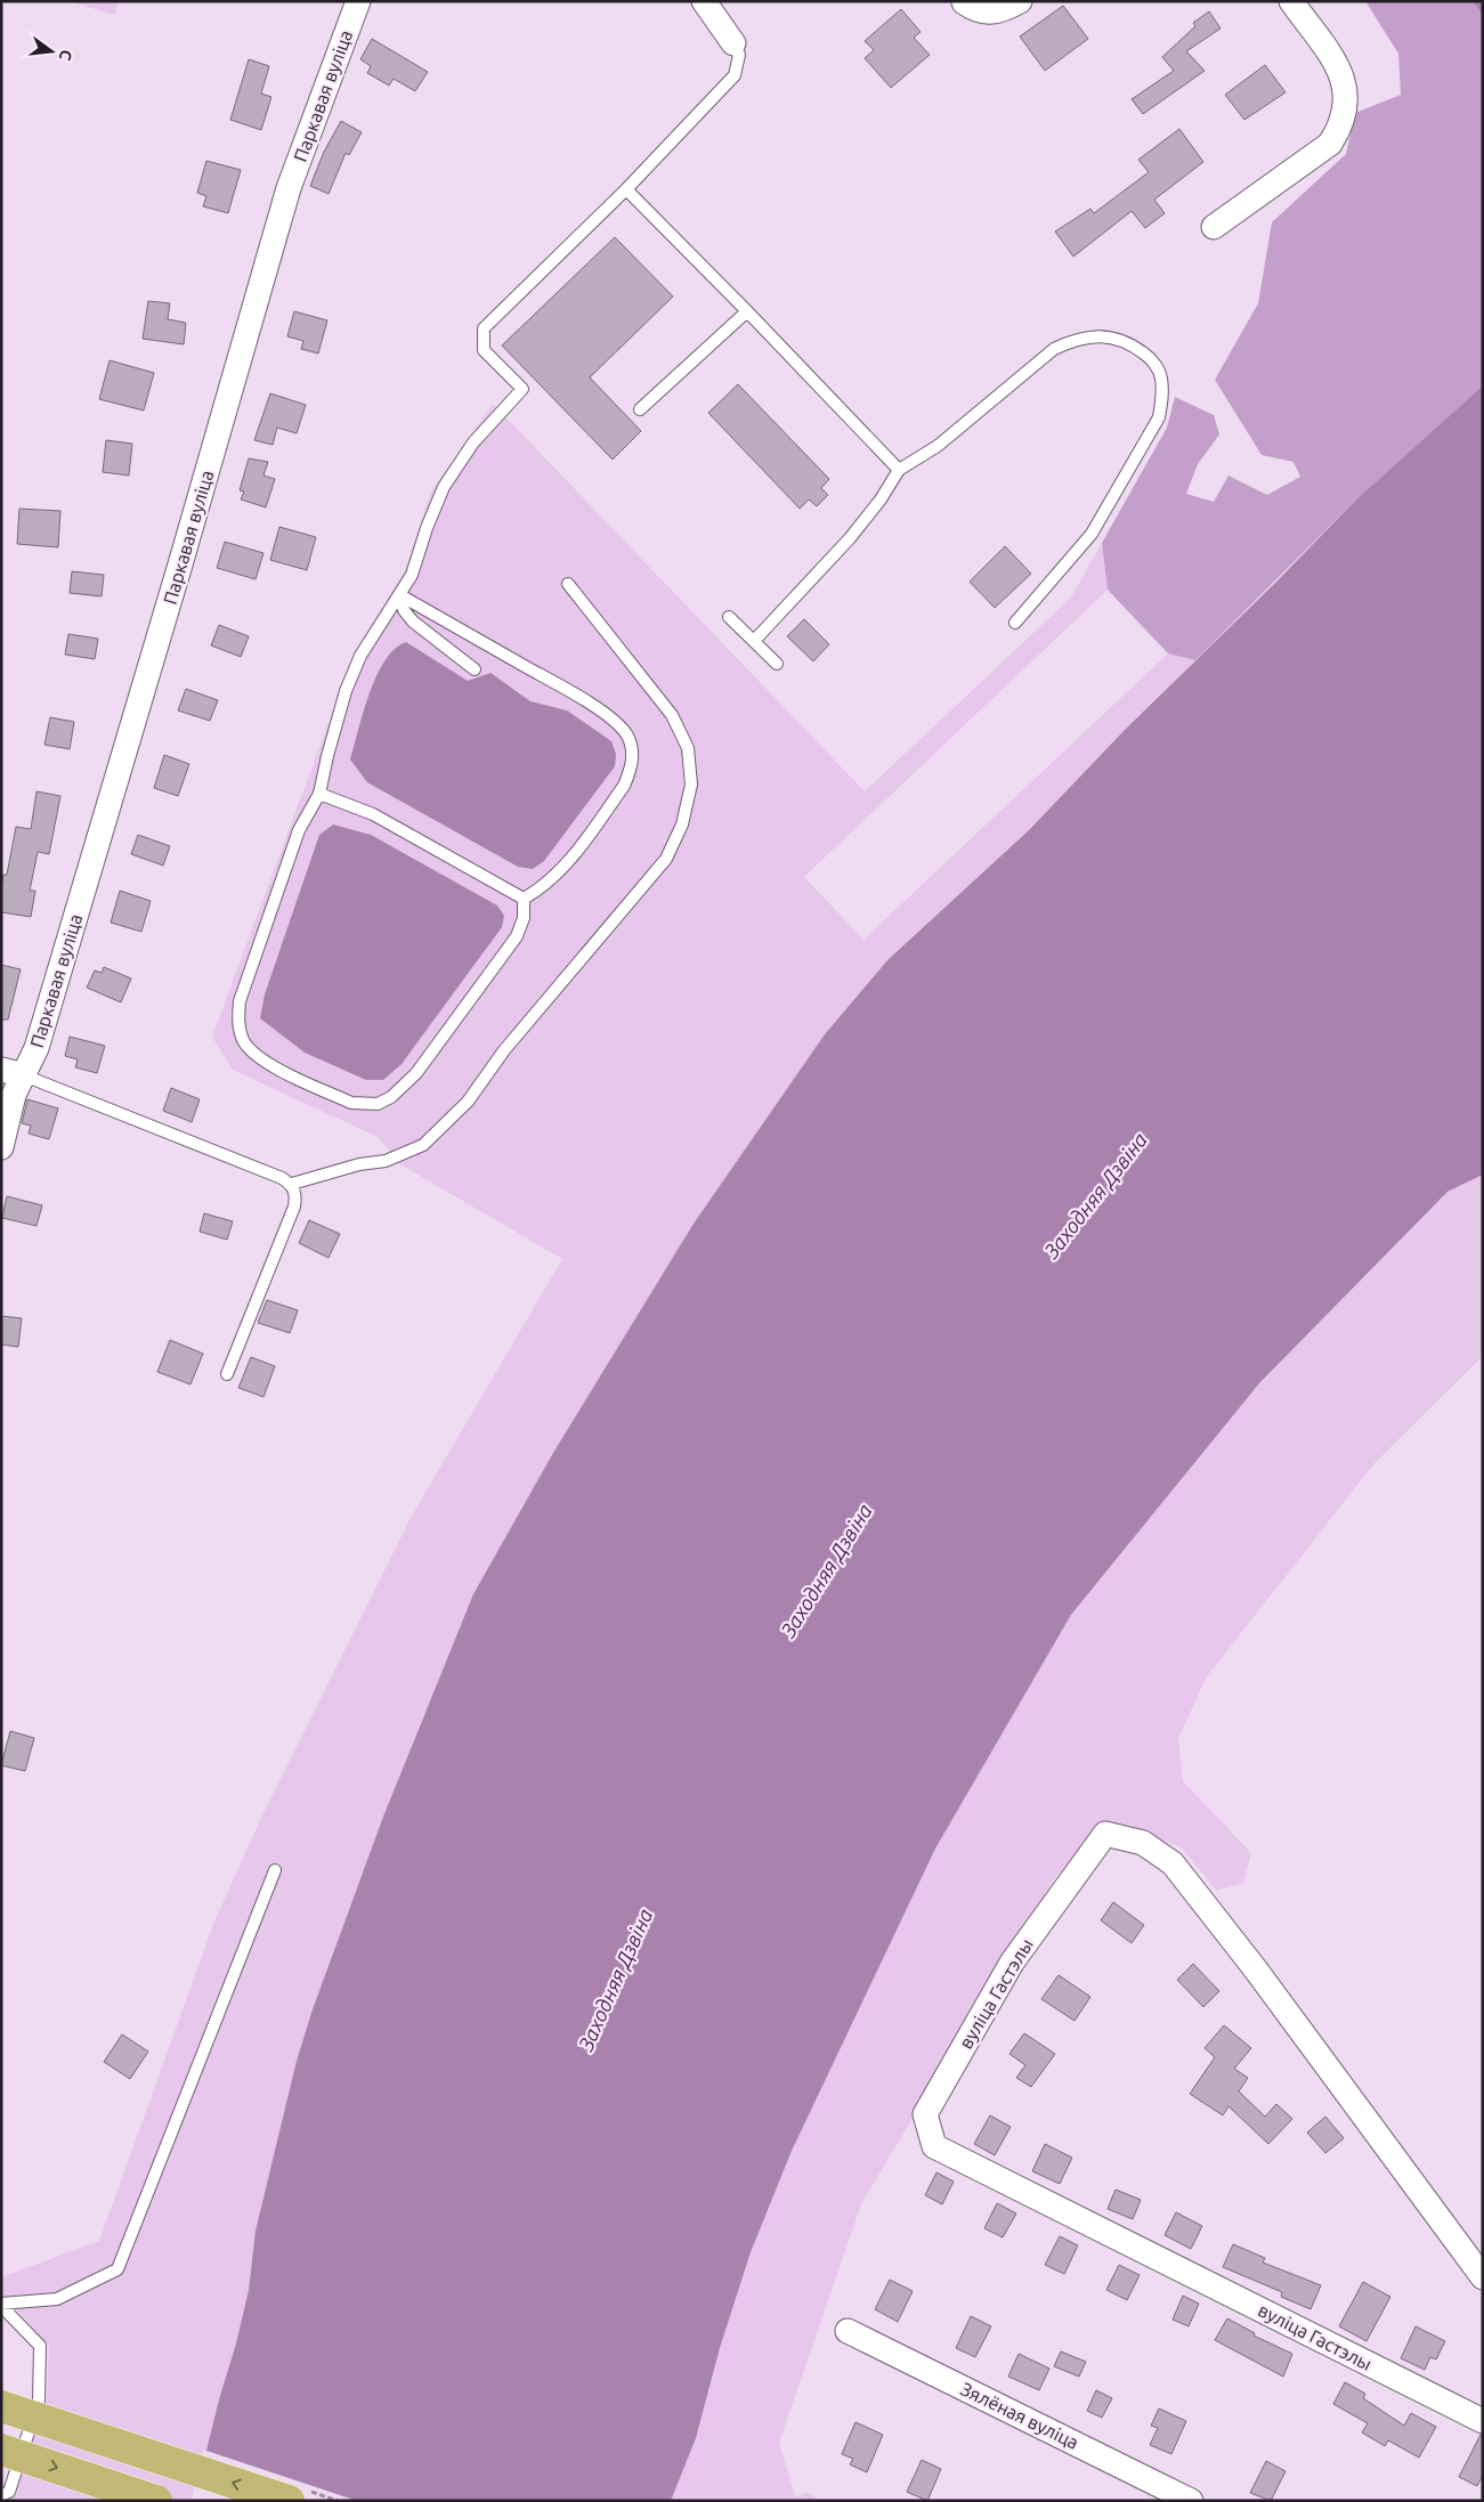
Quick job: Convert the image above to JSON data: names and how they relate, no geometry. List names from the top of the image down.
{
  "streets": {
    "street": ["Паркавая вуліца", "вуліца Гастэлы", "Зялёная вуліца"]
  },
  "water": ["Заходняя Дзвіна"],
  "north": "right"
}
